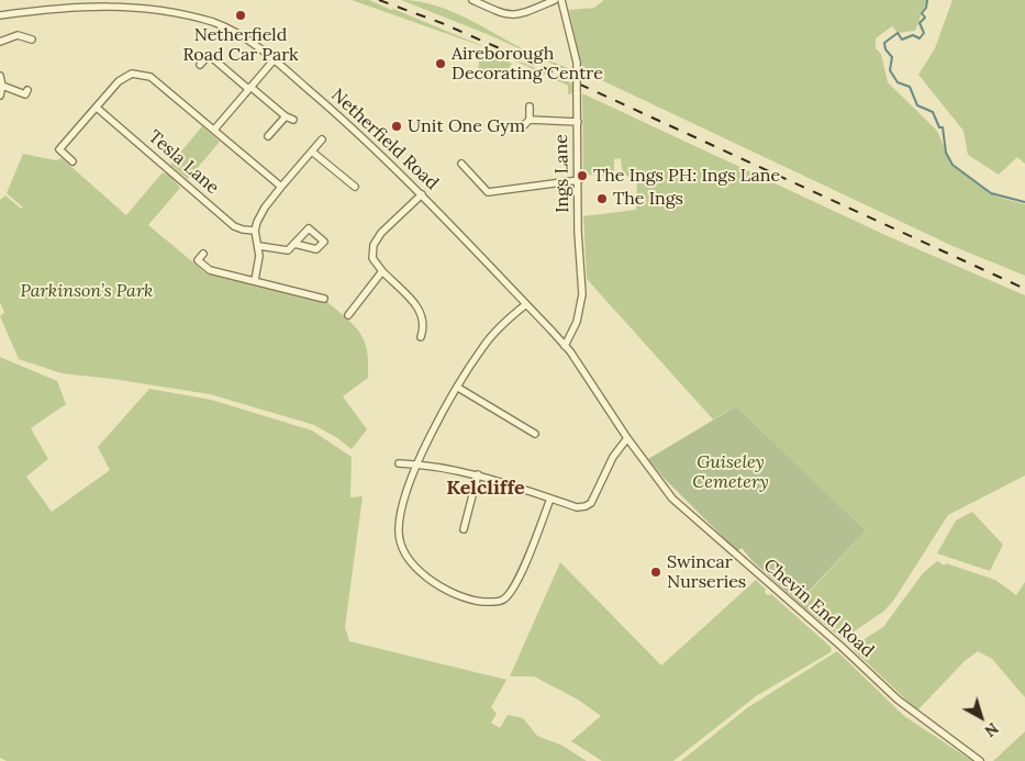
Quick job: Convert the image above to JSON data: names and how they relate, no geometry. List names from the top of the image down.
{
  "streets": {
    "street": [
      "Netherfield Road",
      "Tesla Lane",
      "Ings Lane",
      "Chevin End Road"
    ]
  },
  "crossings": [
    ["Netherfield Road", "Ings Lane"],
    ["Netherfield Road", "Chevin End Road"]
  ],
  "districts": ["Kelcliffe"],
  "parks": ["Parkinson’s Park", "Guiseley Cemetery"],
  "places": [
    "Netherfield Road Car Park",
    "Aireborough Decorating Centre",
    "Unit One Gym",
    "The Ings PH: Ings Lane",
    "The Ings",
    "Swincar Nurseries"
  ],
  "north": "bottom right"
}
